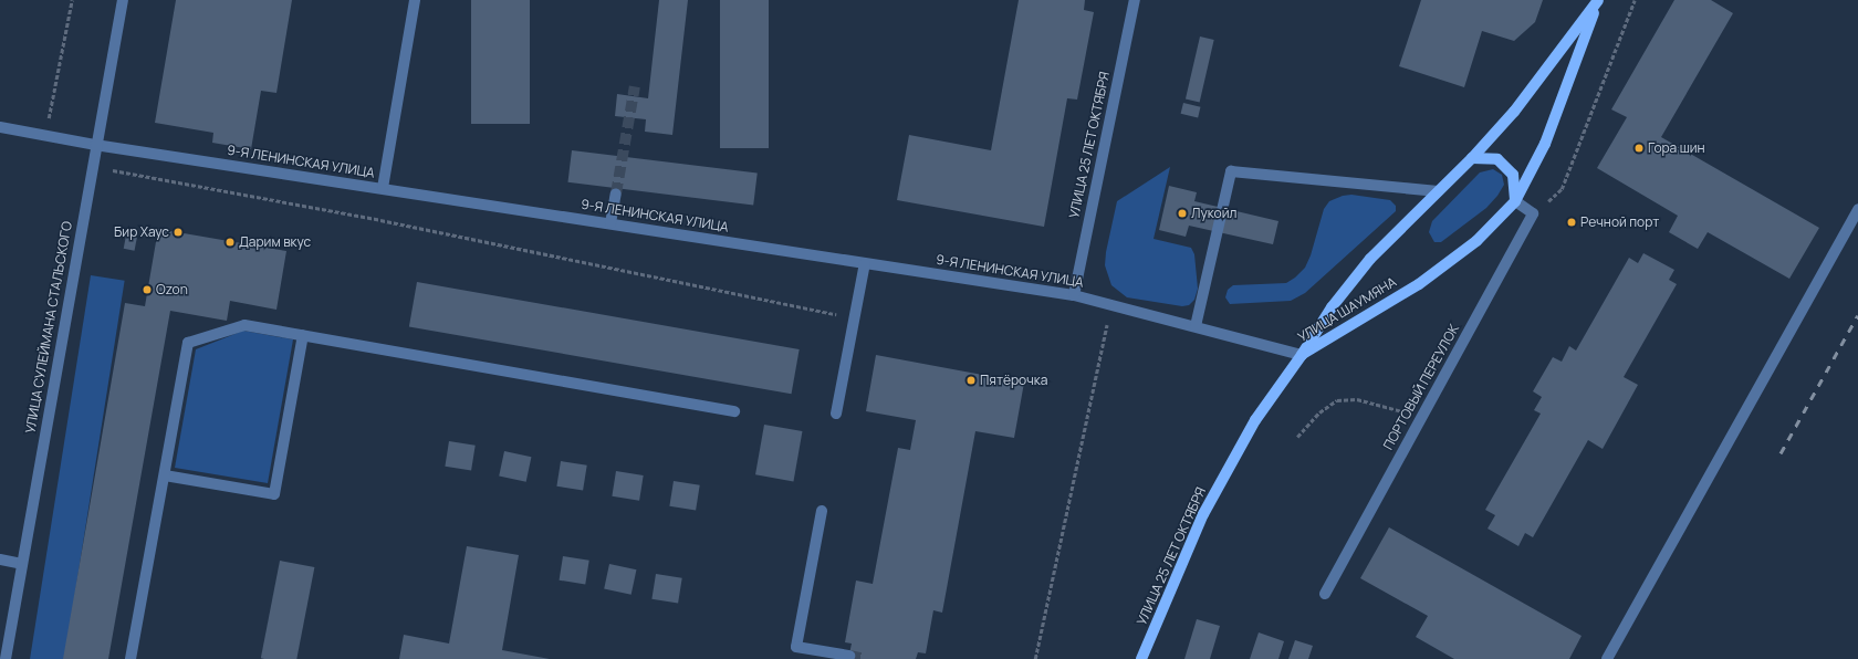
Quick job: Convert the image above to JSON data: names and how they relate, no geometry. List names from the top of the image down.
{
  "streets": {
    "main road": ["УЛИЦА 25 ЛЕТ ОКТЯБРЯ", "УЛИЦА ШАУМЯНА"],
    "street": ["9-Я ЛЕНИНСКАЯ УЛИЦА", "УЛИЦА СУЛЕЙМАНА СТАЛЬСКОГО", "ПОРТОВЫЙ ПЕРЕУЛОК"]
  },
  "crossings": [
    ["УЛИЦА 25 ЛЕТ ОКТЯБРЯ", "9-Я ЛЕНИНСКАЯ УЛИЦА"],
    ["УЛИЦА 25 ЛЕТ ОКТЯБРЯ", "УЛИЦА ШАУМЯНА"],
    ["9-Я ЛЕНИНСКАЯ УЛИЦА", "УЛИЦА ШАУМЯНА"],
    ["9-Я ЛЕНИНСКАЯ УЛИЦА", "УЛИЦА СУЛЕЙМАНА СТАЛЬСКОГО"]
  ],
  "places": [
    "Гора шин",
    "Лукойл",
    "Речной порт",
    "Бир Хаус",
    "Дарим вкус",
    "Ozon",
    "Пятёрочка"
  ]
}
